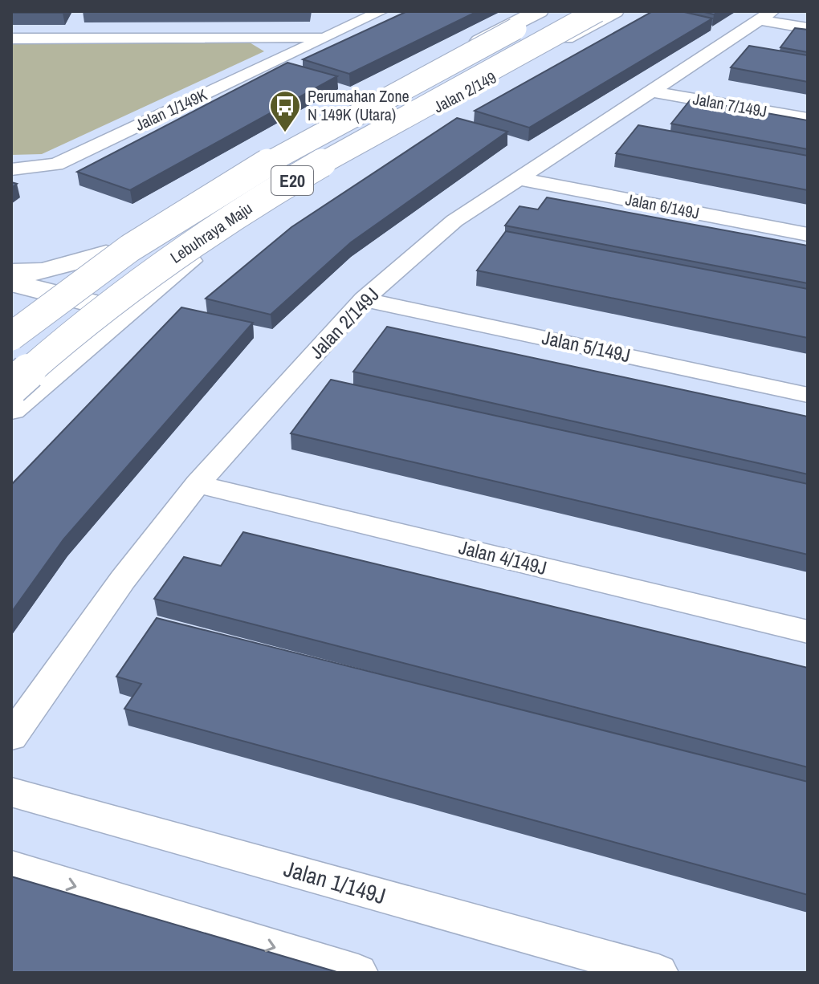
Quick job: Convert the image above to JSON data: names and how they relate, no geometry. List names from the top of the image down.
{
  "streets": {
    "main road": ["Jalan 2/149", "E20", "Lebuhraya Maju"],
    "street": [
      "Jalan 7/149J",
      "Jalan 1/149K",
      "Jalan 6/149J",
      "Jalan 2/149J",
      "Jalan 5/149J",
      "Jalan 4/149J",
      "Jalan 1/149J"
    ]
  },
  "crossings": [
    ["Jalan 7/149J", "Jalan 2/149J"],
    ["Jalan 6/149J", "Jalan 2/149J"],
    ["Jalan 2/149J", "Jalan 5/149J"],
    ["Jalan 2/149J", "Jalan 4/149J"]
  ],
  "places": {
    "bus stop": ["Perumahan Zone N 149K (Utara)"]
  }
}
